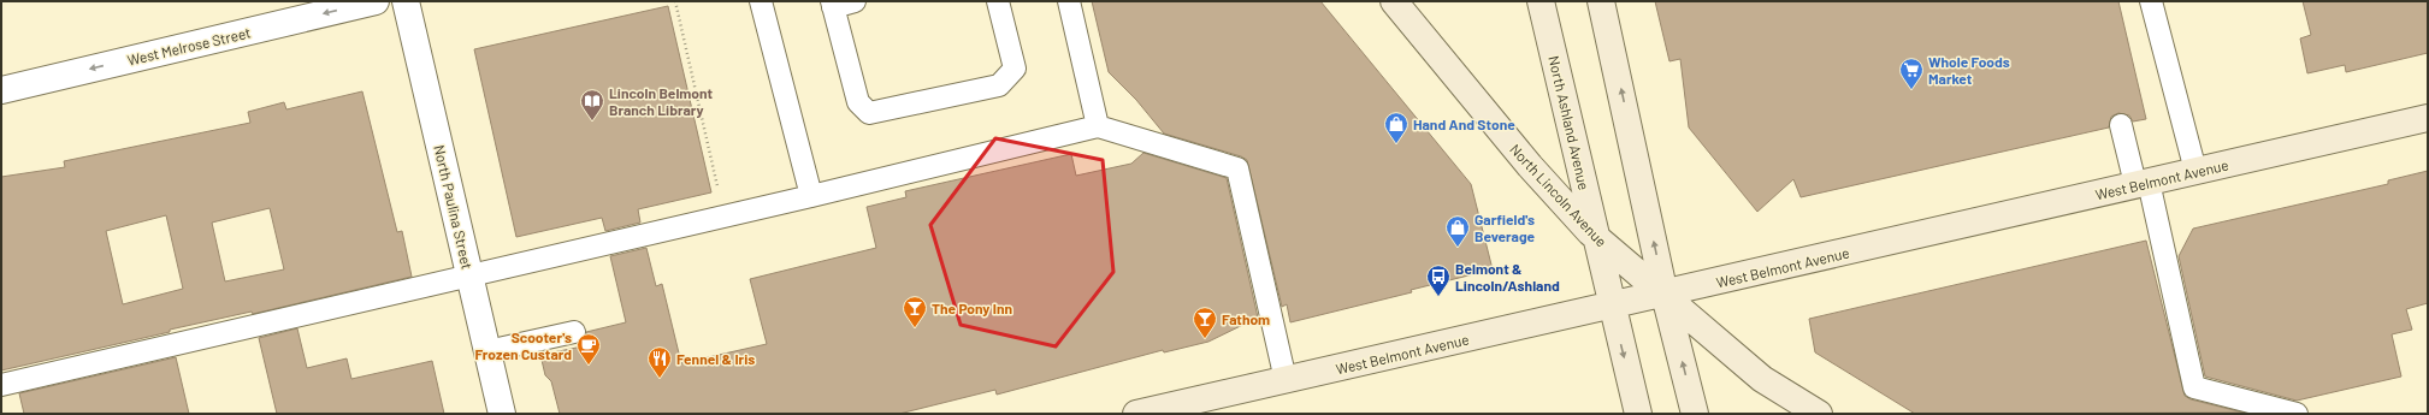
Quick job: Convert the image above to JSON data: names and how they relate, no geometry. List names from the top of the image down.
{
  "streets": {
    "main road": ["North Ashland Avenue", "West Belmont Avenue", "North Lincoln Avenue"],
    "street": ["West Melrose Street", "North Paulina Street"]
  },
  "crossings": [
    ["North Ashland Avenue", "West Belmont Avenue"],
    ["North Ashland Avenue", "North Lincoln Avenue"],
    ["West Belmont Avenue", "North Lincoln Avenue"]
  ],
  "one_way": ["West Melrose Street"],
  "places": {
    "supermarket": ["Whole Foods Market"],
    "library": ["Lincoln Belmont Branch Library"],
    "shop": ["Hand And Stone", "Garfield's Beverage"],
    "bus stop": ["Belmont & Lincoln/Ashland"],
    "bar": ["The Pony Inn", "Fathom"],
    "cafe": ["Scooter's Frozen Custard"],
    "restaurant": ["Fennel & Iris"]
  }
}
